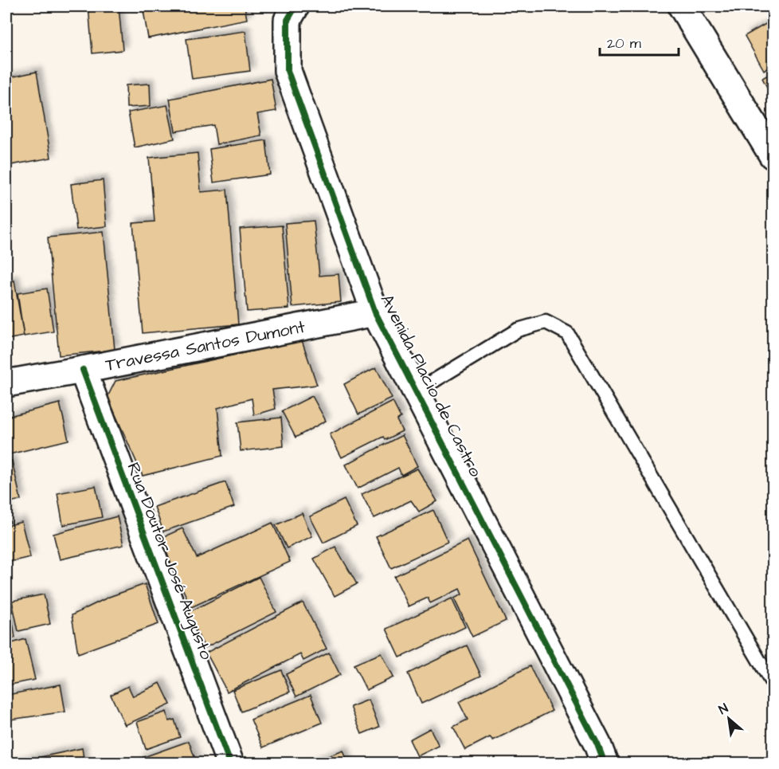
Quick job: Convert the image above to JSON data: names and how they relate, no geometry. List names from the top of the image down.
{
  "streets": {
    "street": ["Travessa Santos Dumont", "Avenida Placio de Castro", "Rua Doutor José Augusto"]
  },
  "crossings": [
    ["Travessa Santos Dumont", "Avenida Placio de Castro"],
    ["Travessa Santos Dumont", "Rua Doutor José Augusto"]
  ],
  "scale_bar": "20 m",
  "north": "top left"
}
